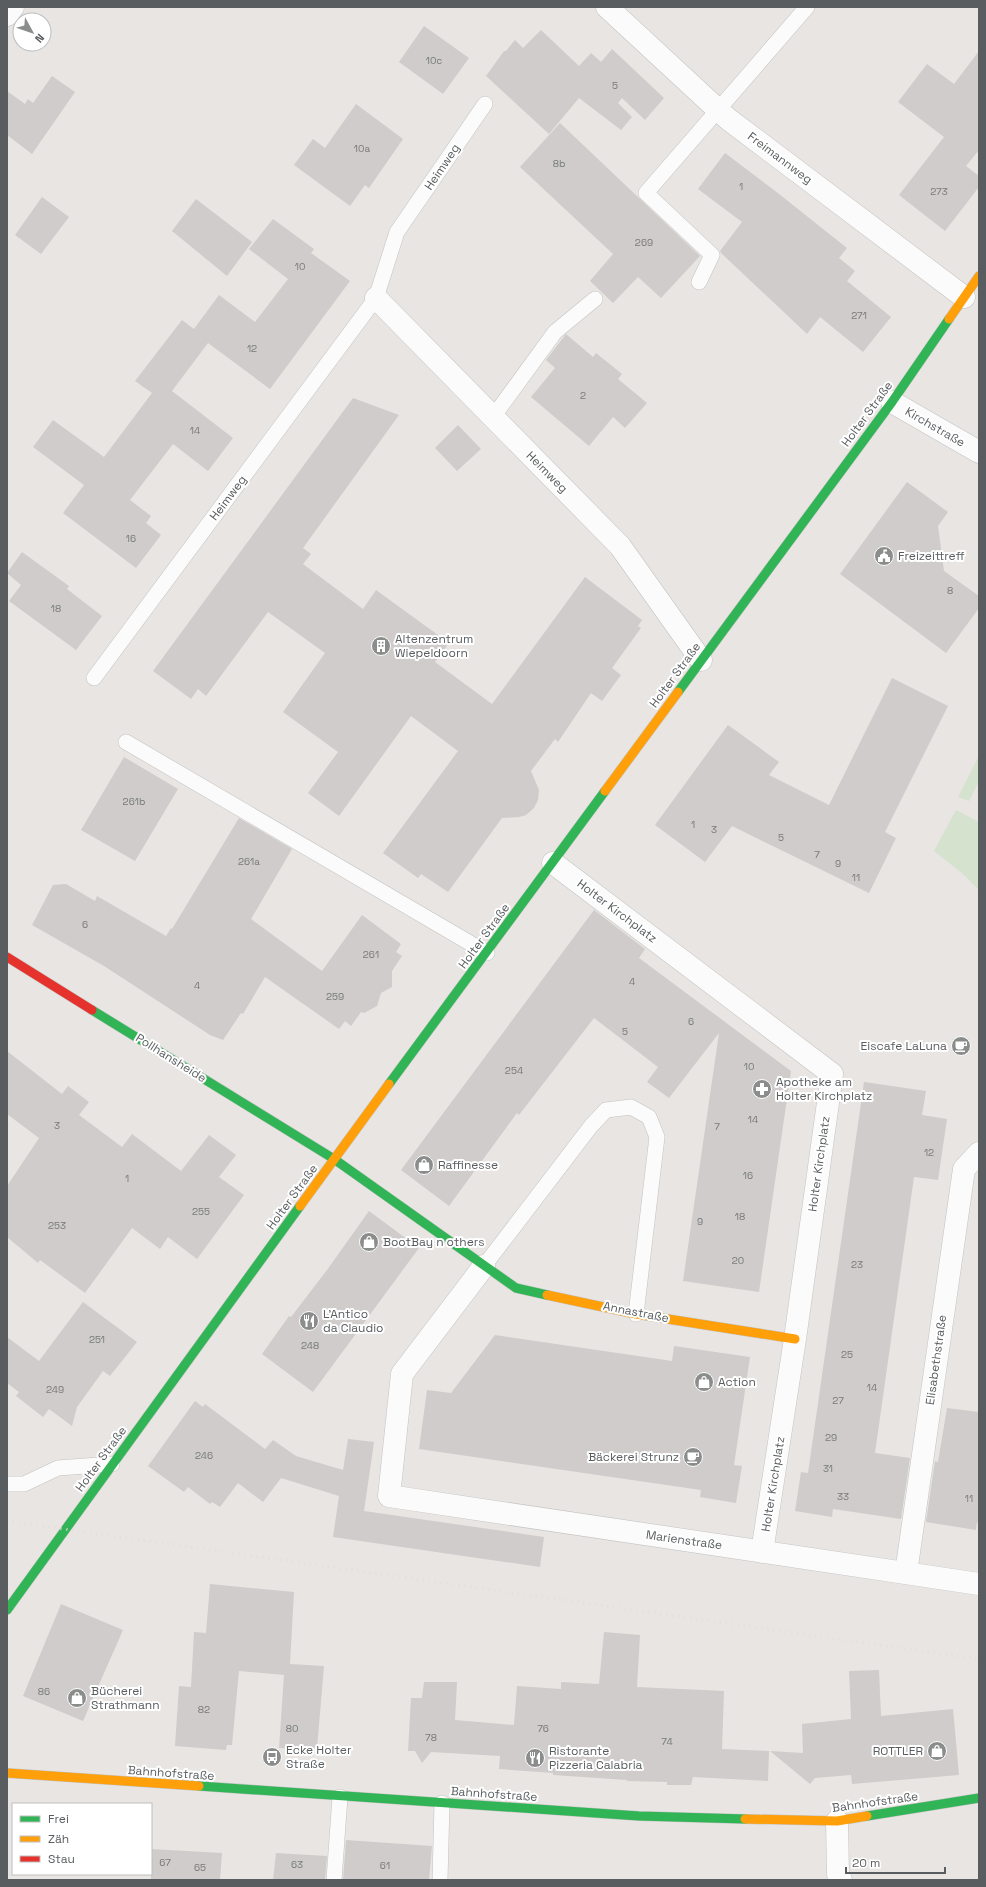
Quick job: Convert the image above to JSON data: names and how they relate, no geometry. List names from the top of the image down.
{
  "streets": {
    "street": [
      "Freimannweg",
      "Heimweg",
      "Holter Straße",
      "Kirchstraße",
      "Holter Kirchplatz",
      "Pollhansheide",
      "Annastraße",
      "Elisabethstraße",
      "Marienstraße",
      "Bahnhofstraße"
    ]
  },
  "crossings": [
    ["Freimannweg", "Holter Straße"],
    ["Heimweg", "Holter Straße"],
    ["Holter Straße", "Kirchstraße"],
    ["Holter Straße", "Holter Kirchplatz"],
    ["Holter Straße", "Pollhansheide"],
    ["Holter Straße", "Annastraße"],
    ["Holter Kirchplatz", "Annastraße"],
    ["Holter Kirchplatz", "Marienstraße"],
    ["Pollhansheide", "Annastraße"],
    ["Annastraße", "Marienstraße"],
    ["Elisabethstraße", "Marienstraße"]
  ],
  "places": {
    "public building": ["Freizeittreff"],
    "building": ["Altenzentrum Wiepeldoorn"],
    "cafe": ["Eiscafe LaLuna", "Bäckerei Strunz"],
    "pharmacy": ["Apotheke am Holter Kirchplatz"],
    "shop": [
      "Raffinesse",
      "BootBay n others",
      "Action",
      "Bücherei Strathmann",
      "ROTTLER"
    ],
    "restaurant": ["L'Antico da Claudio", "Ristorante Pizzeria Calabria"],
    "bus stop": ["Ecke Holter Straße"]
  },
  "house_numbers": [
    "10c",
    "5",
    "10a",
    "8b",
    "1",
    "273",
    "269",
    "10",
    "271",
    "12",
    "2",
    "14",
    "16",
    "8",
    "18",
    "261b",
    "1",
    "3",
    "5",
    "7",
    "261a",
    "9",
    "11",
    "6",
    "261",
    "4",
    "4",
    "259",
    "6",
    "5",
    "10",
    "254",
    "14",
    "3",
    "7",
    "12",
    "16",
    "1",
    "255",
    "18",
    "9",
    "253",
    "20",
    "23",
    "251",
    "248",
    "25",
    "14",
    "249",
    "27",
    "29",
    "246",
    "31",
    "33",
    "11",
    "86",
    "82",
    "80",
    "76",
    "78",
    "74",
    "67",
    "63",
    "61",
    "65"
  ],
  "legend": ["Frei", "Zäh", "Stau"],
  "scale_bar": "20 m",
  "north": "bottom right"
}
